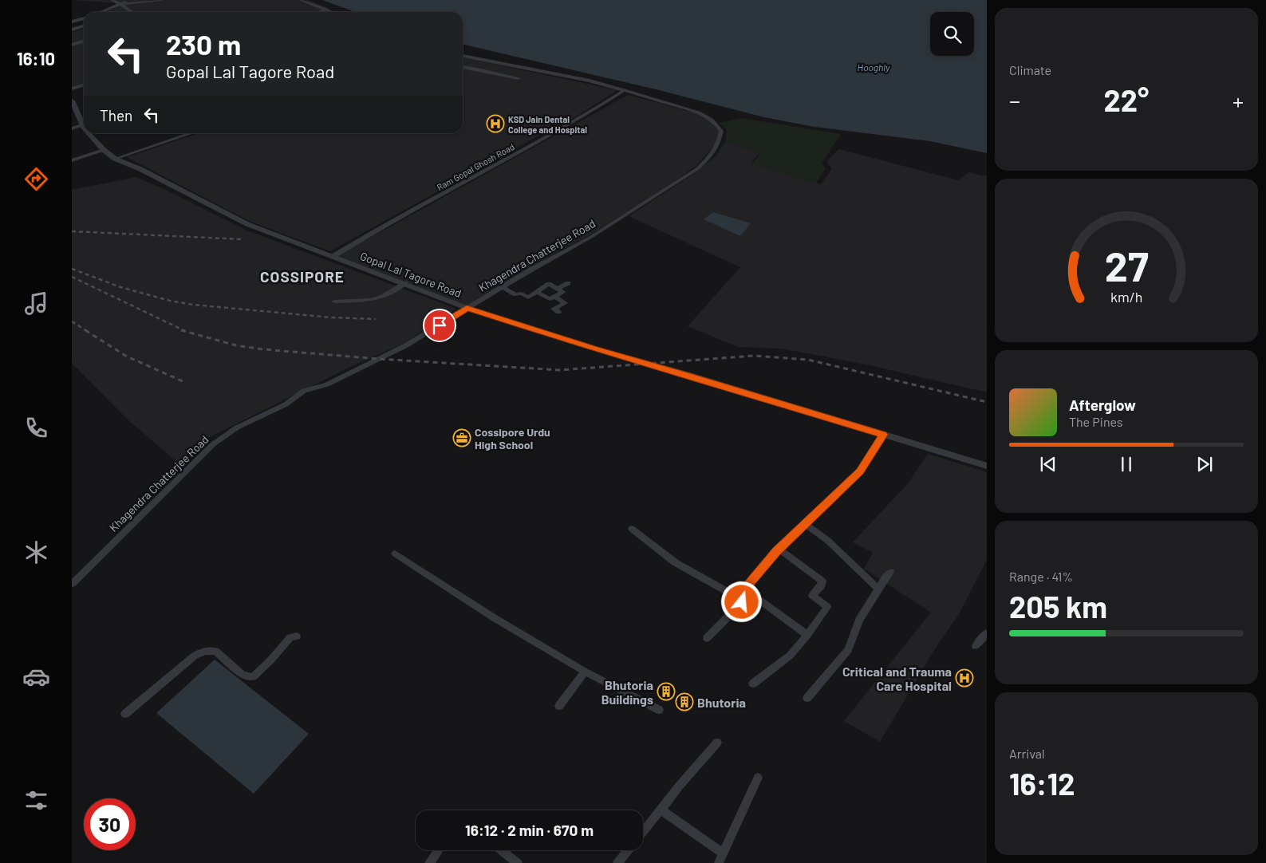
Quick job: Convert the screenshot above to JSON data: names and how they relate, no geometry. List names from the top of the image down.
{
  "streets": {
    "street": ["Ram Gopal Ghosh Road", "Khagendra Chatterjee Road", "Gopal Lal Tagore Road"]
  },
  "crossings": [
    ["Ram Gopal Ghosh Road", "Khagendra Chatterjee Road"],
    ["Ram Gopal Ghosh Road", "Gopal Lal Tagore Road"],
    ["Khagendra Chatterjee Road", "Gopal Lal Tagore Road"]
  ],
  "districts": ["COSSIPORE"],
  "water": ["Hooghly"],
  "places": {
    "hospital": ["KSD Jain Dental College and Hospital", "Critical and Trauma Care Hospital"],
    "office": ["Cossipore Urdu High School"],
    "building": ["Bhutoria Buildings", "Bhutoria"]
  },
  "page": {
    "tabs": "16:10",
    "tile": [
      "Climate",
      ["Range · 41%", "205 km"],
      ["Arrival", "16:12"]
    ],
    "turn": ["230 m", "Gopal Lal Tagore Road"],
    "heat": ["−", "22°", "+"],
    "then": "Then",
    "song": ["Afterglow", "The Pines"],
    "limit": "30",
    "trip": "16:12 · 2 min · 670 m",
    "gauge": ["27", "km/h"]
  }
}
